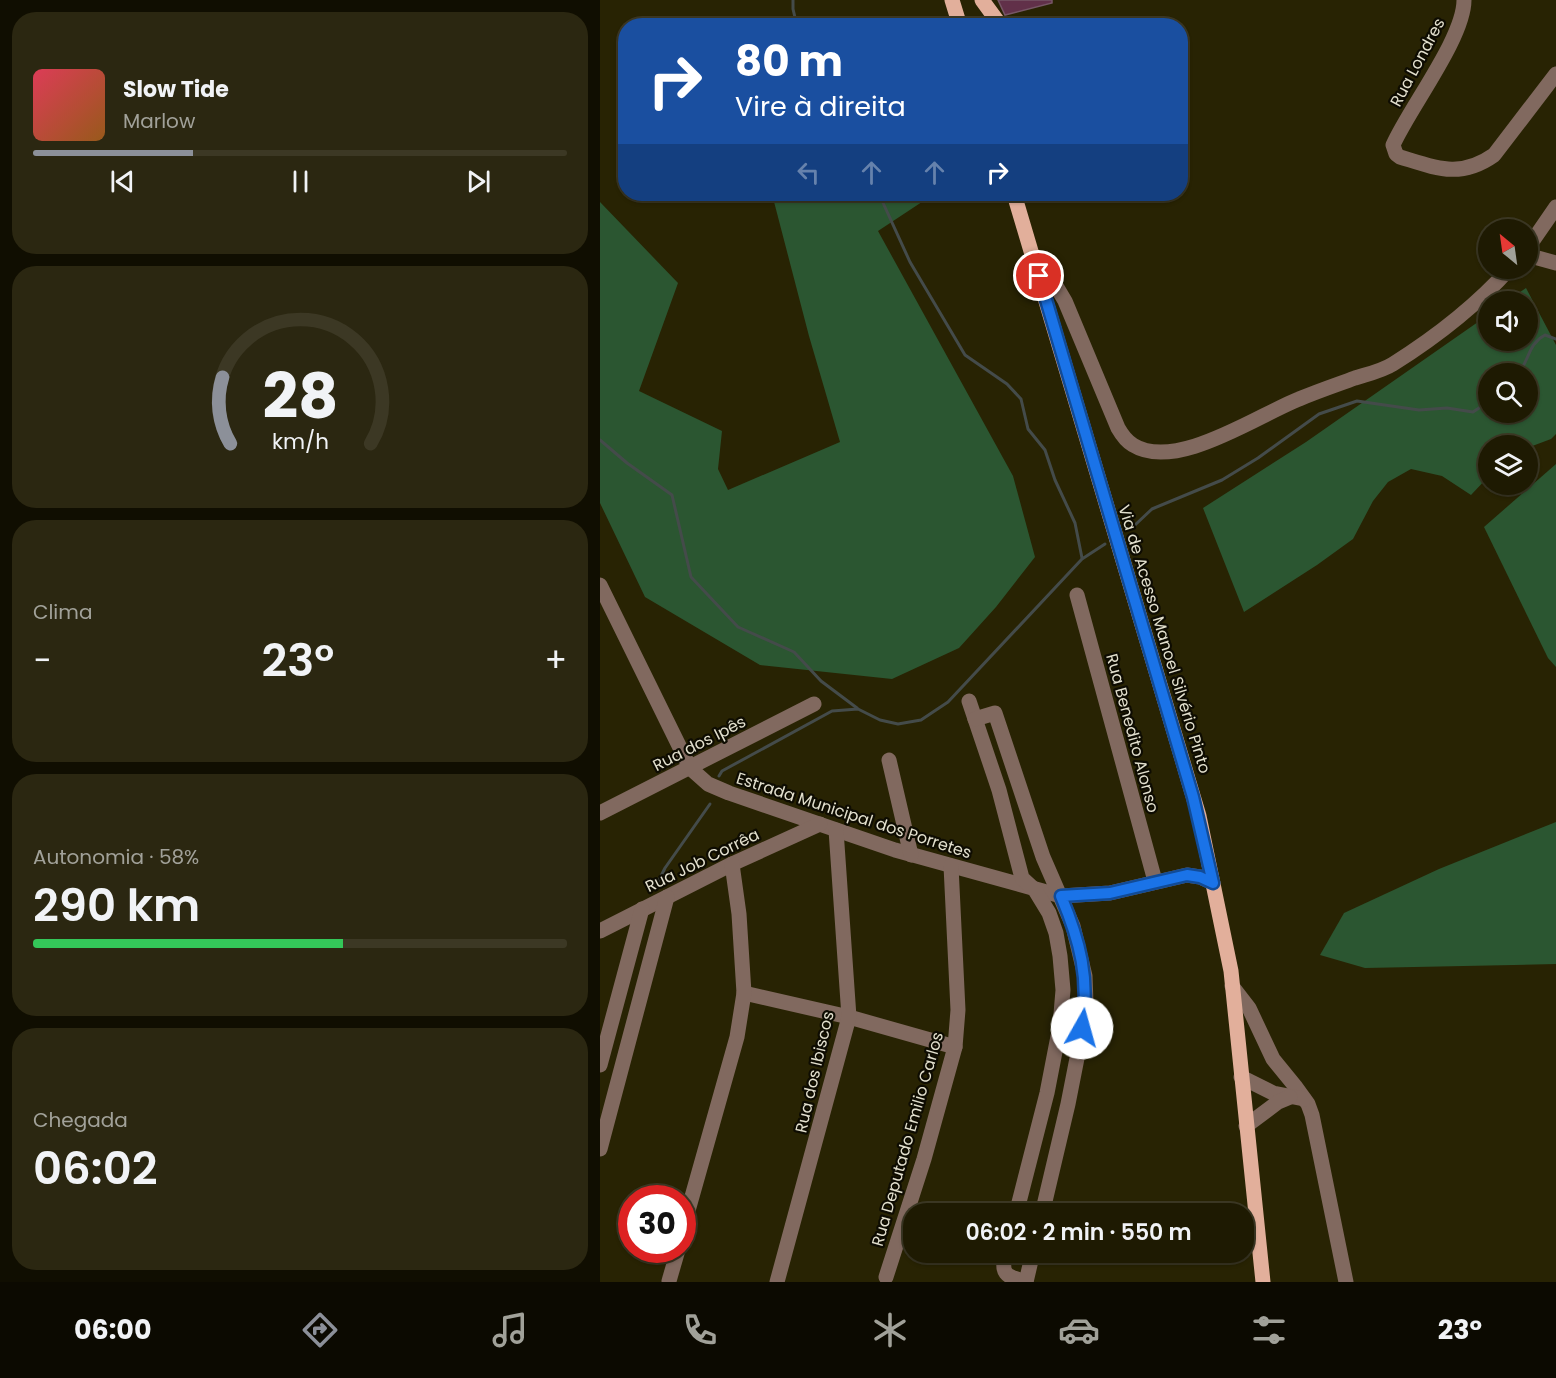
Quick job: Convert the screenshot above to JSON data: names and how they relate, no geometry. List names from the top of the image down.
{
  "streets": {
    "main road": ["Via de Acesso Manoel Silvério Pinto"],
    "street": [
      "Rua Londres",
      "Rua Benedito Alonso",
      "Rua dos Ipês",
      "Estrada Municipal dos Porretes",
      "Rua Job Corrêa",
      "Rua dos Ibiscos",
      "Rua Deputado Emilio Carlos"
    ]
  },
  "crossings": [
    ["Via de Acesso Manoel Silvério Pinto", "Estrada Municipal dos Porretes"],
    ["Rua Benedito Alonso", "Estrada Municipal dos Porretes"],
    ["Rua dos Ipês", "Estrada Municipal dos Porretes"],
    ["Estrada Municipal dos Porretes", "Rua Job Corrêa"],
    ["Estrada Municipal dos Porretes", "Rua dos Ibiscos"],
    ["Estrada Municipal dos Porretes", "Rua Deputado Emilio Carlos"]
  ],
  "north": "top left",
  "page": {
    "turn": ["80 m", "Vire à direita"],
    "song": ["Slow Tide", "Marlow"],
    "tile": [
      "Clima",
      ["Autonomia · 58%", "290 km"],
      ["Chegada", "06:02"]
    ],
    "heat": ["−", "23°", "+"],
    "limit": "30",
    "trip": "06:02 · 2 min · 550 m",
    "tabs": ["06:00", "23°"],
    "gauge": ["28", "km/h"]
  }
}
